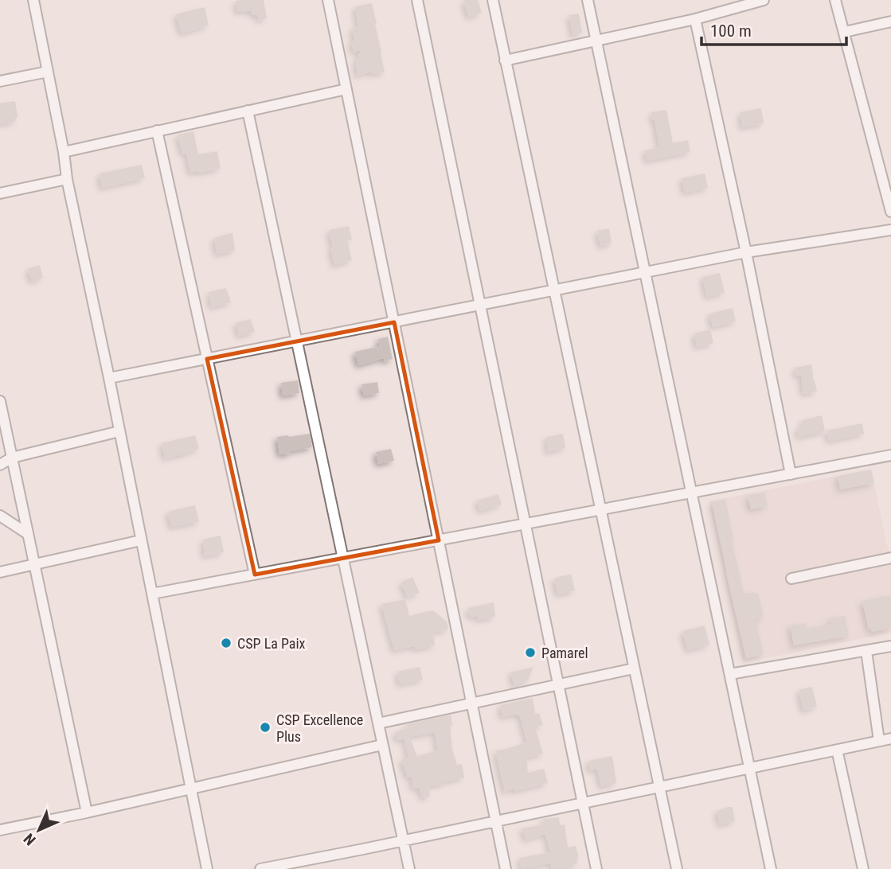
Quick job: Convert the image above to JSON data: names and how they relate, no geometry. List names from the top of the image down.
{
  "places": ["CSP La Paix", "Pamarel", "CSP Excellence Plus"],
  "scale_bar": "100 m",
  "north": "bottom left"
}
